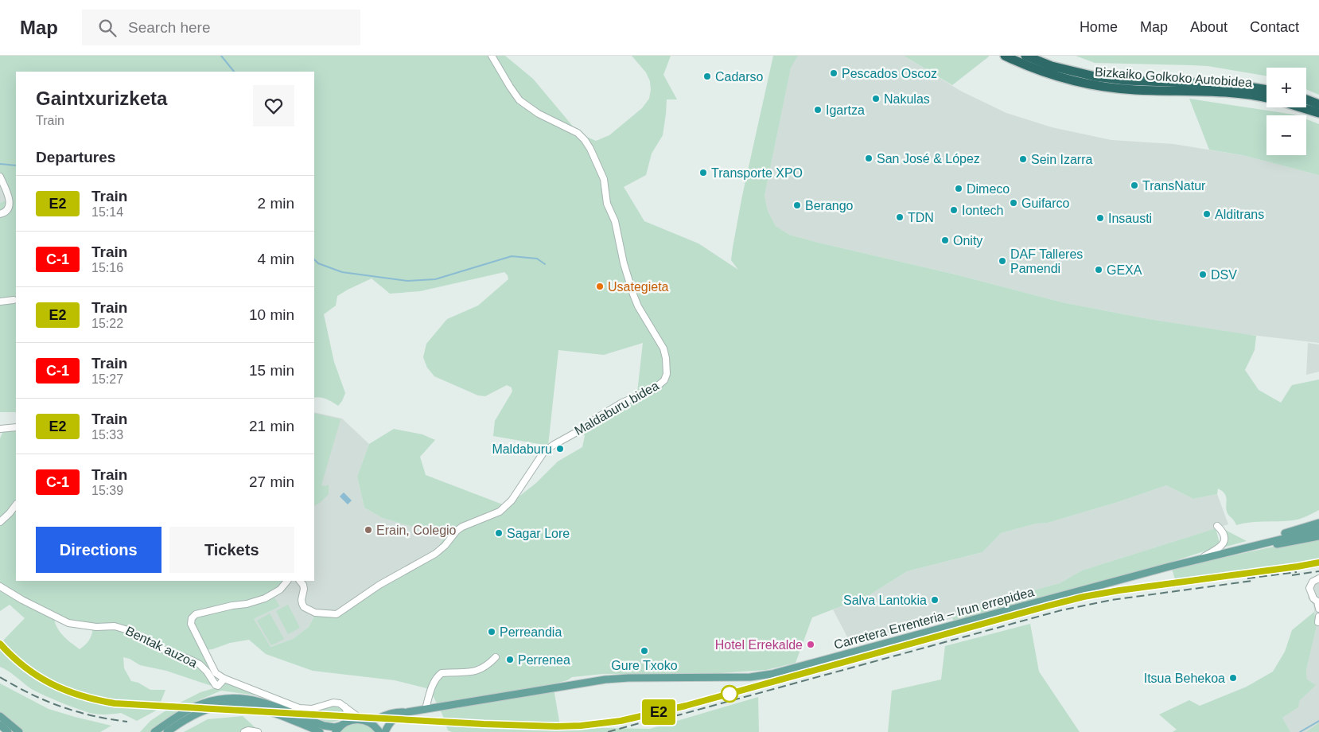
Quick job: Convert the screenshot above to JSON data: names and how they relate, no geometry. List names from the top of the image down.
{
  "streets": {
    "highway": ["Bizkaiko Golkoko Autobidea"],
    "main road": ["Carretera Errenteria – Irun errepidea"],
    "street": ["Maldaburu bidea", "Bentak auzoa"]
  },
  "places": [
    "Pescados Oscoz",
    "Cadarso",
    "Nakulas",
    "Igartza",
    "San José & López",
    "Sein Izarra",
    "Transporte XPO",
    "TransNatur",
    "Dimeco",
    "Guifarco",
    "Berango",
    "Iontech",
    "Alditrans",
    "TDN",
    "Insausti",
    "Onity",
    "DAF Talleres Pamendi",
    "GEXA",
    "DSV",
    "Usategieta",
    "Maldaburu",
    "Erain, Colegio",
    "Sagar Lore",
    "Salva Lantokia",
    "Perreandia",
    "Hotel Errekalde",
    "Gure Txoko",
    "Perrenea",
    "Itsua Behekoa"
  ],
  "page": {
    "header": "Map",
    "search": "Search here",
    "nav": [
      "Home",
      "Map",
      "About",
      "Contact"
    ],
    "on_map": "E2",
    "map_buttons": ["+", "−"],
    "heading": [
      ["Gaintxurizketa", "Train"],
      "Departures"
    ],
    "list": [
      {
        "mark": "E2",
        "name": "Train",
        "note": "15:14",
        "value": "2 min"
      },
      {
        "mark": "C-1",
        "name": "Train",
        "note": "15:16",
        "value": "4 min"
      },
      {
        "mark": "E2",
        "name": "Train",
        "note": "15:22",
        "value": "10 min"
      },
      {
        "mark": "C-1",
        "name": "Train",
        "note": "15:27",
        "value": "15 min"
      },
      {
        "mark": "E2",
        "name": "Train",
        "note": "15:33",
        "value": "21 min"
      },
      {
        "mark": "C-1",
        "name": "Train",
        "note": "15:39",
        "value": "27 min"
      }
    ],
    "buttons": ["Directions", "Tickets"]
  }
}
